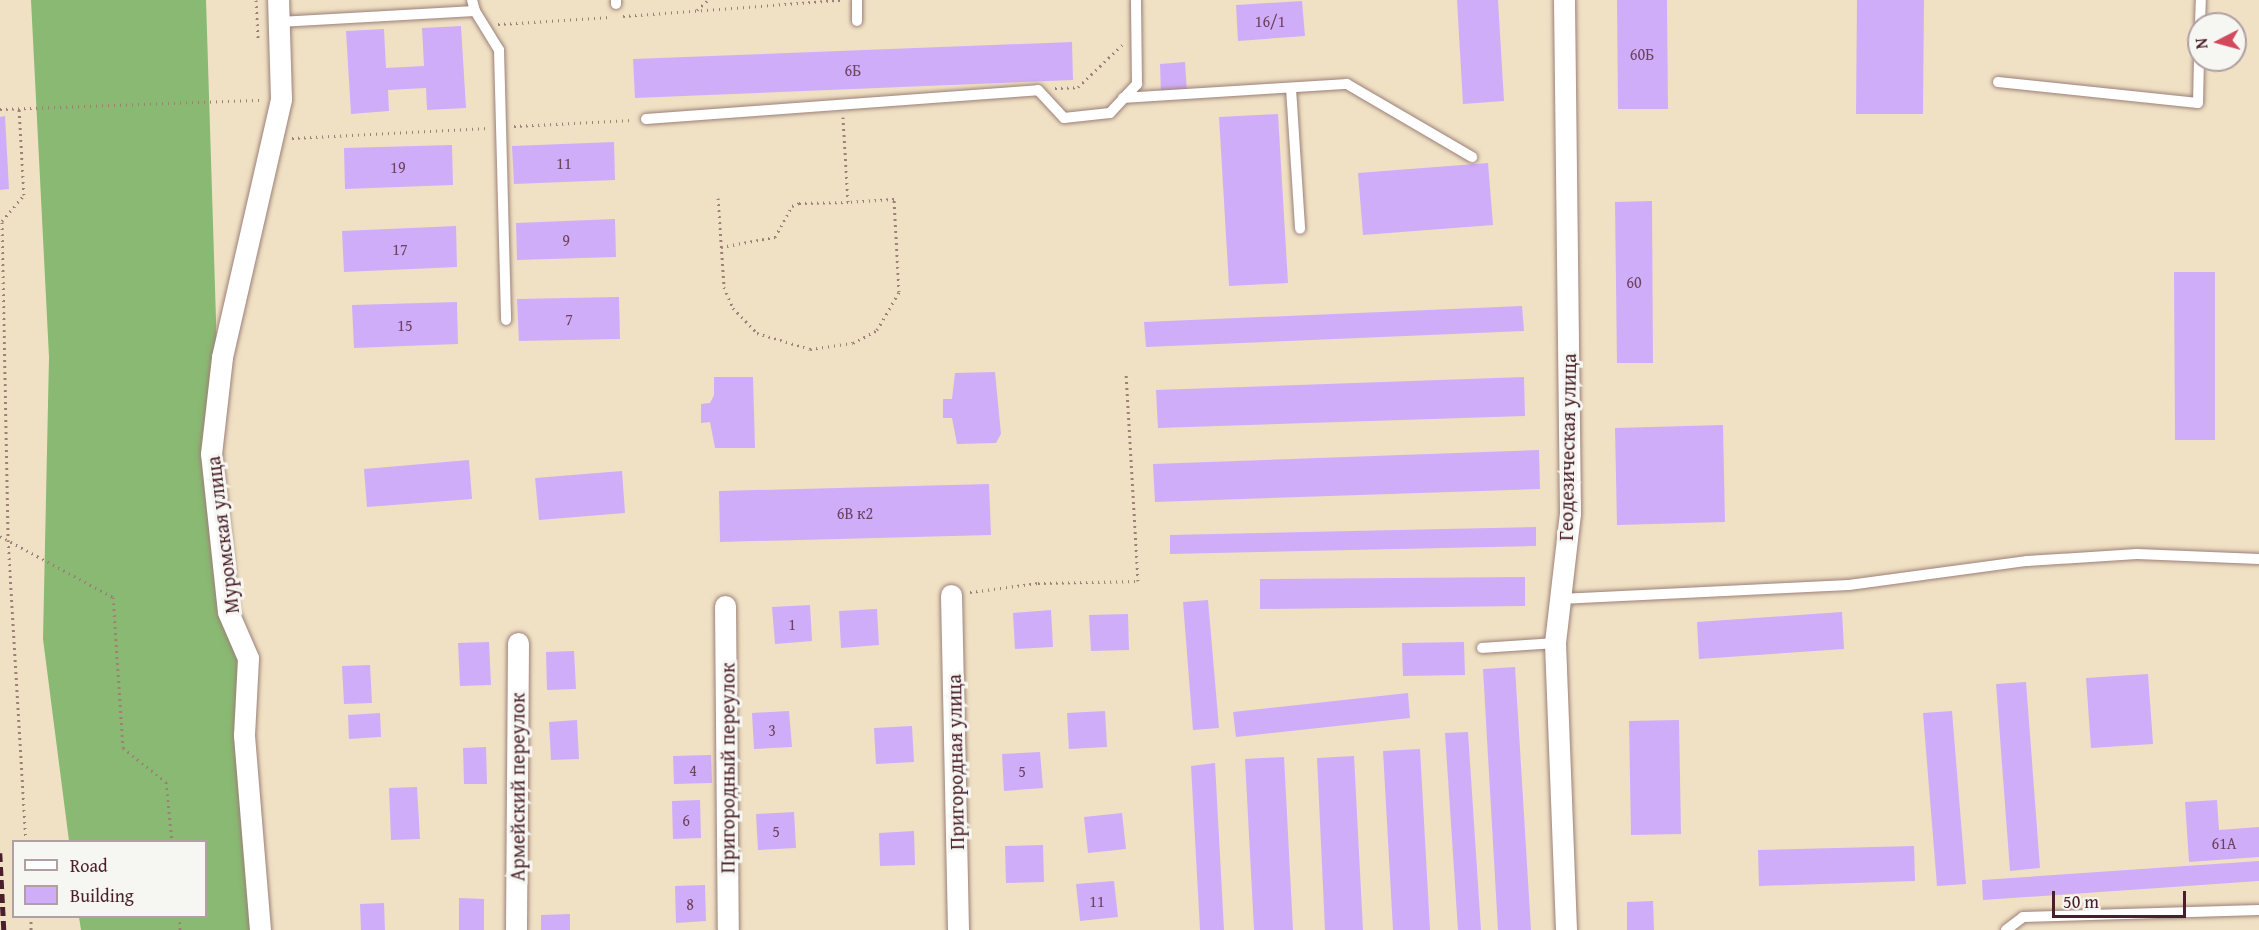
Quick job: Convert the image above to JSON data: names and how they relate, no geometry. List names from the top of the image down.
{
  "streets": {
    "street": [
      "Геодезическая улица",
      "Муромская улица",
      "Пригородная улица",
      "Пригородный переулок",
      "Армейский переулок"
    ]
  },
  "house_numbers": [
    "16/1",
    "60Б",
    "6Б",
    "11",
    "19",
    "9",
    "17",
    "60",
    "7",
    "15",
    "6В к2",
    "1",
    "3",
    "4",
    "5",
    "6",
    "5",
    "61А",
    "11",
    "8"
  ],
  "legend": ["Road", "Building"],
  "scale_bar": "50 m",
  "north": "left"
}
